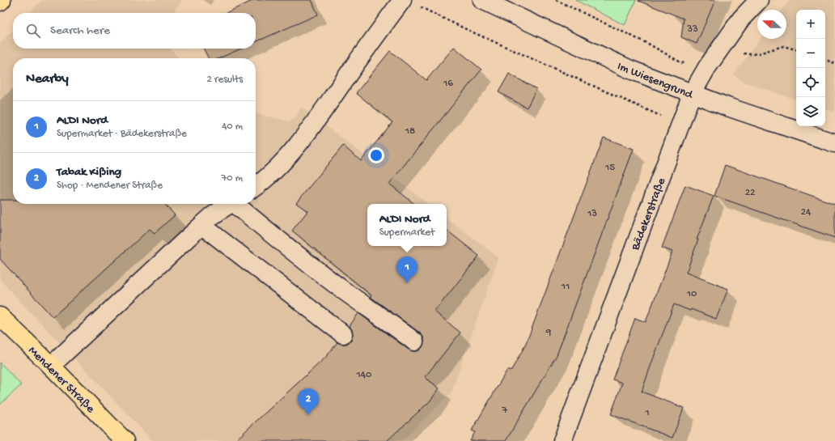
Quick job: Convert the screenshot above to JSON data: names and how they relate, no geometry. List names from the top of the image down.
{
  "streets": {
    "main road": ["Mendener Straße"],
    "street": ["Im Wiesengrund", "Bädekerstraße"]
  },
  "crossings": [
    ["Im Wiesengrund", "Bädekerstraße"]
  ],
  "house_numbers": [
    "33",
    "16",
    "18",
    "15",
    "22",
    "24",
    "13",
    "11",
    "10",
    "9",
    "140",
    "7",
    "1"
  ],
  "north": "left",
  "page": {
    "map_buttons": ["+", "−"],
    "search": "Search here",
    "heading": ["Nearby", "2 results"],
    "list": [
      {
        "mark": "1",
        "name": "ALDI Nord",
        "note": "Supermarket · Bädekerstraße",
        "value": "40 m"
      },
      {
        "mark": "2",
        "name": "Tabak Kißing",
        "note": "Shop · Mendener Straße",
        "value": "70 m"
      }
    ],
    "popup": ["ALDI Nord", "Supermarket"],
    "pins": ["1", "2"]
  }
}
